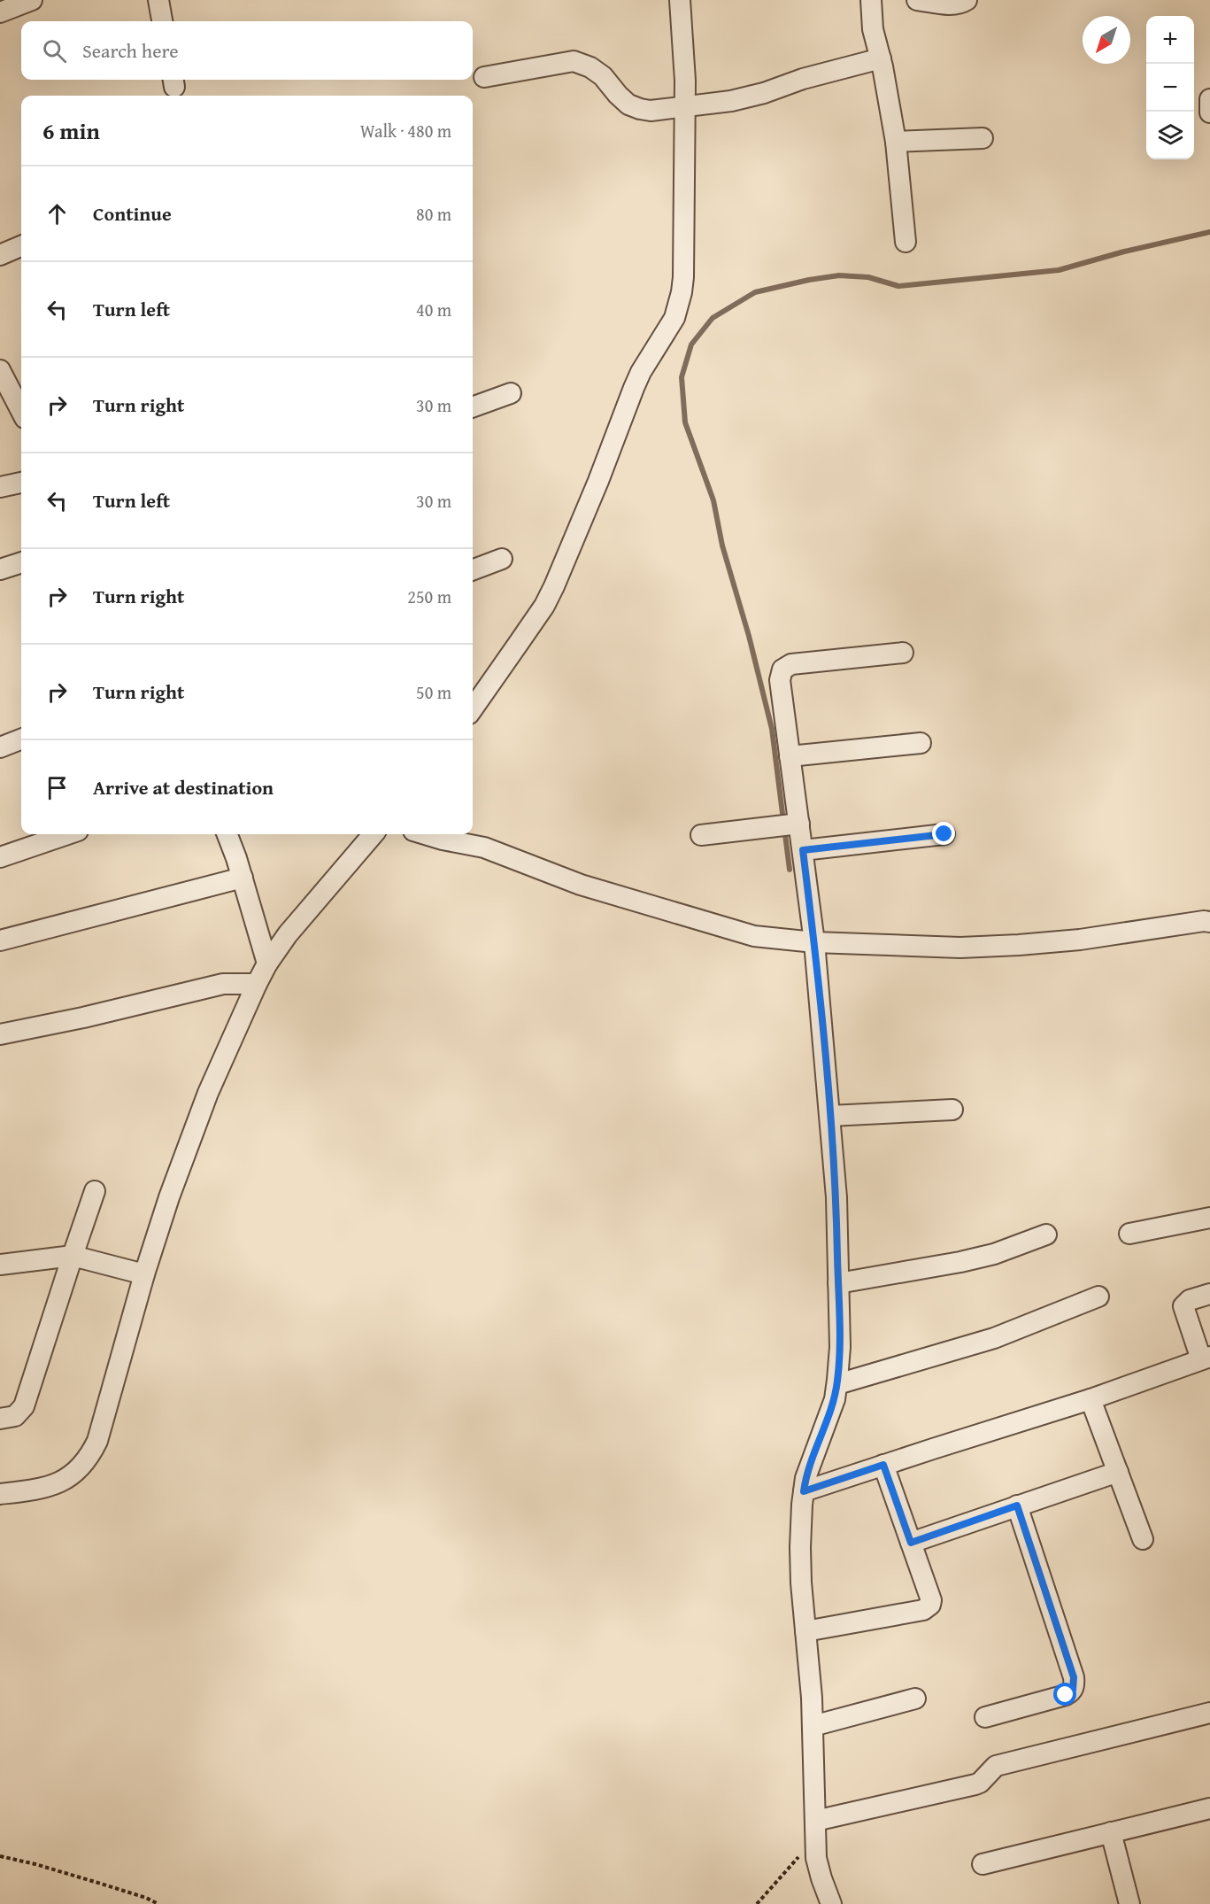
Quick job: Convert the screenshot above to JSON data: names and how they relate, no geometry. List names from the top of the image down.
{
  "north": "bottom left",
  "page": {
    "map_buttons": ["+", "−"],
    "search": "Search here",
    "heading": ["6 min", "Walk · 480 m"],
    "list": [
      ["Continue", "80 m"],
      ["Turn left", "40 m"],
      ["Turn right", "30 m"],
      ["Turn left", "30 m"],
      ["Turn right", "250 m"],
      ["Turn right", "50 m"],
      "Arrive at destination"
    ]
  }
}
